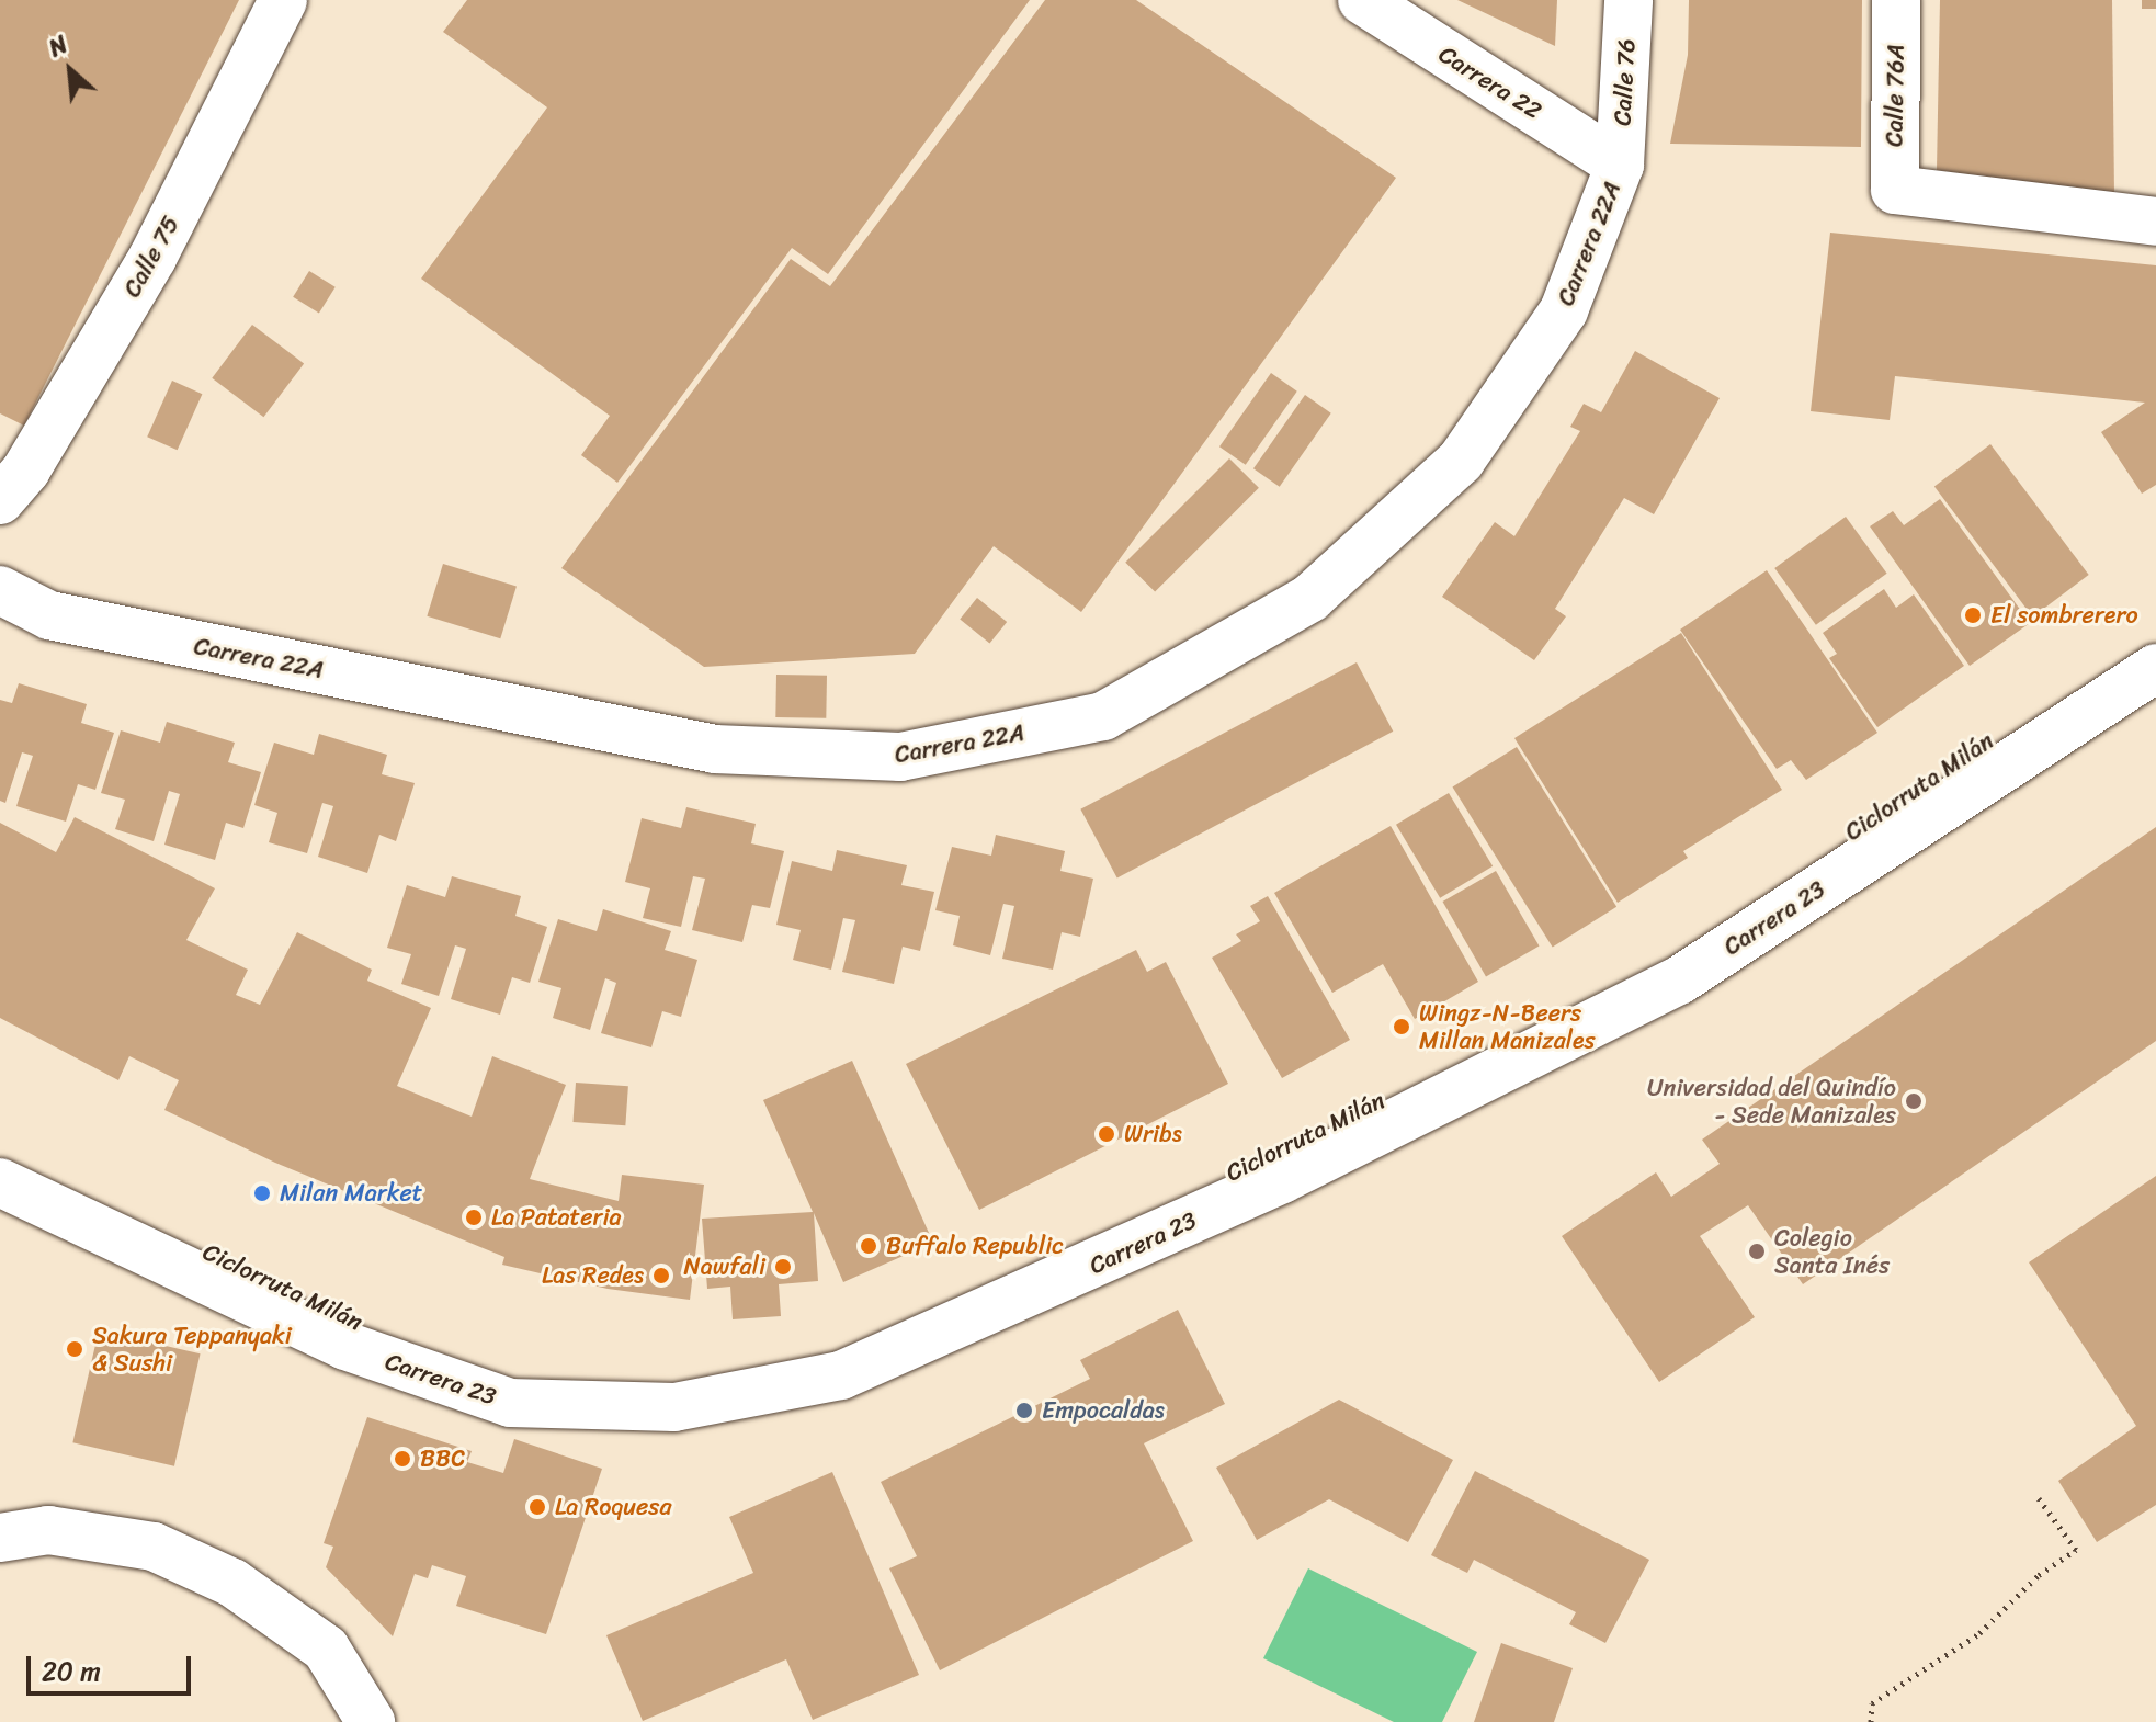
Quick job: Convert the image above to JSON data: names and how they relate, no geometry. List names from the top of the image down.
{
  "streets": {
    "street": [
      "Carrera 22",
      "Calle 76",
      "Calle 76A",
      "Carrera 22A",
      "Calle 75",
      "Carrera 23"
    ]
  },
  "crossings": [
    ["Carrera 22", "Calle 76"],
    ["Carrera 22", "Carrera 22A"],
    ["Calle 76", "Carrera 22A"]
  ],
  "places": [
    "El sombrerero",
    "Wingz-N-Beers Millan Manizales",
    "Universidad del Quindío - Sede Manizales",
    "Wribs",
    "Milan Market",
    "La Patateria",
    "Buffalo Republic",
    "Colegio Santa Inés",
    "Nawfali",
    "Las Redes",
    "Sakura Teppanyaki & Sushi",
    "Empocaldas",
    "BBC",
    "La Roquesa"
  ],
  "scale_bar": "20 m",
  "north": "top left"
}
